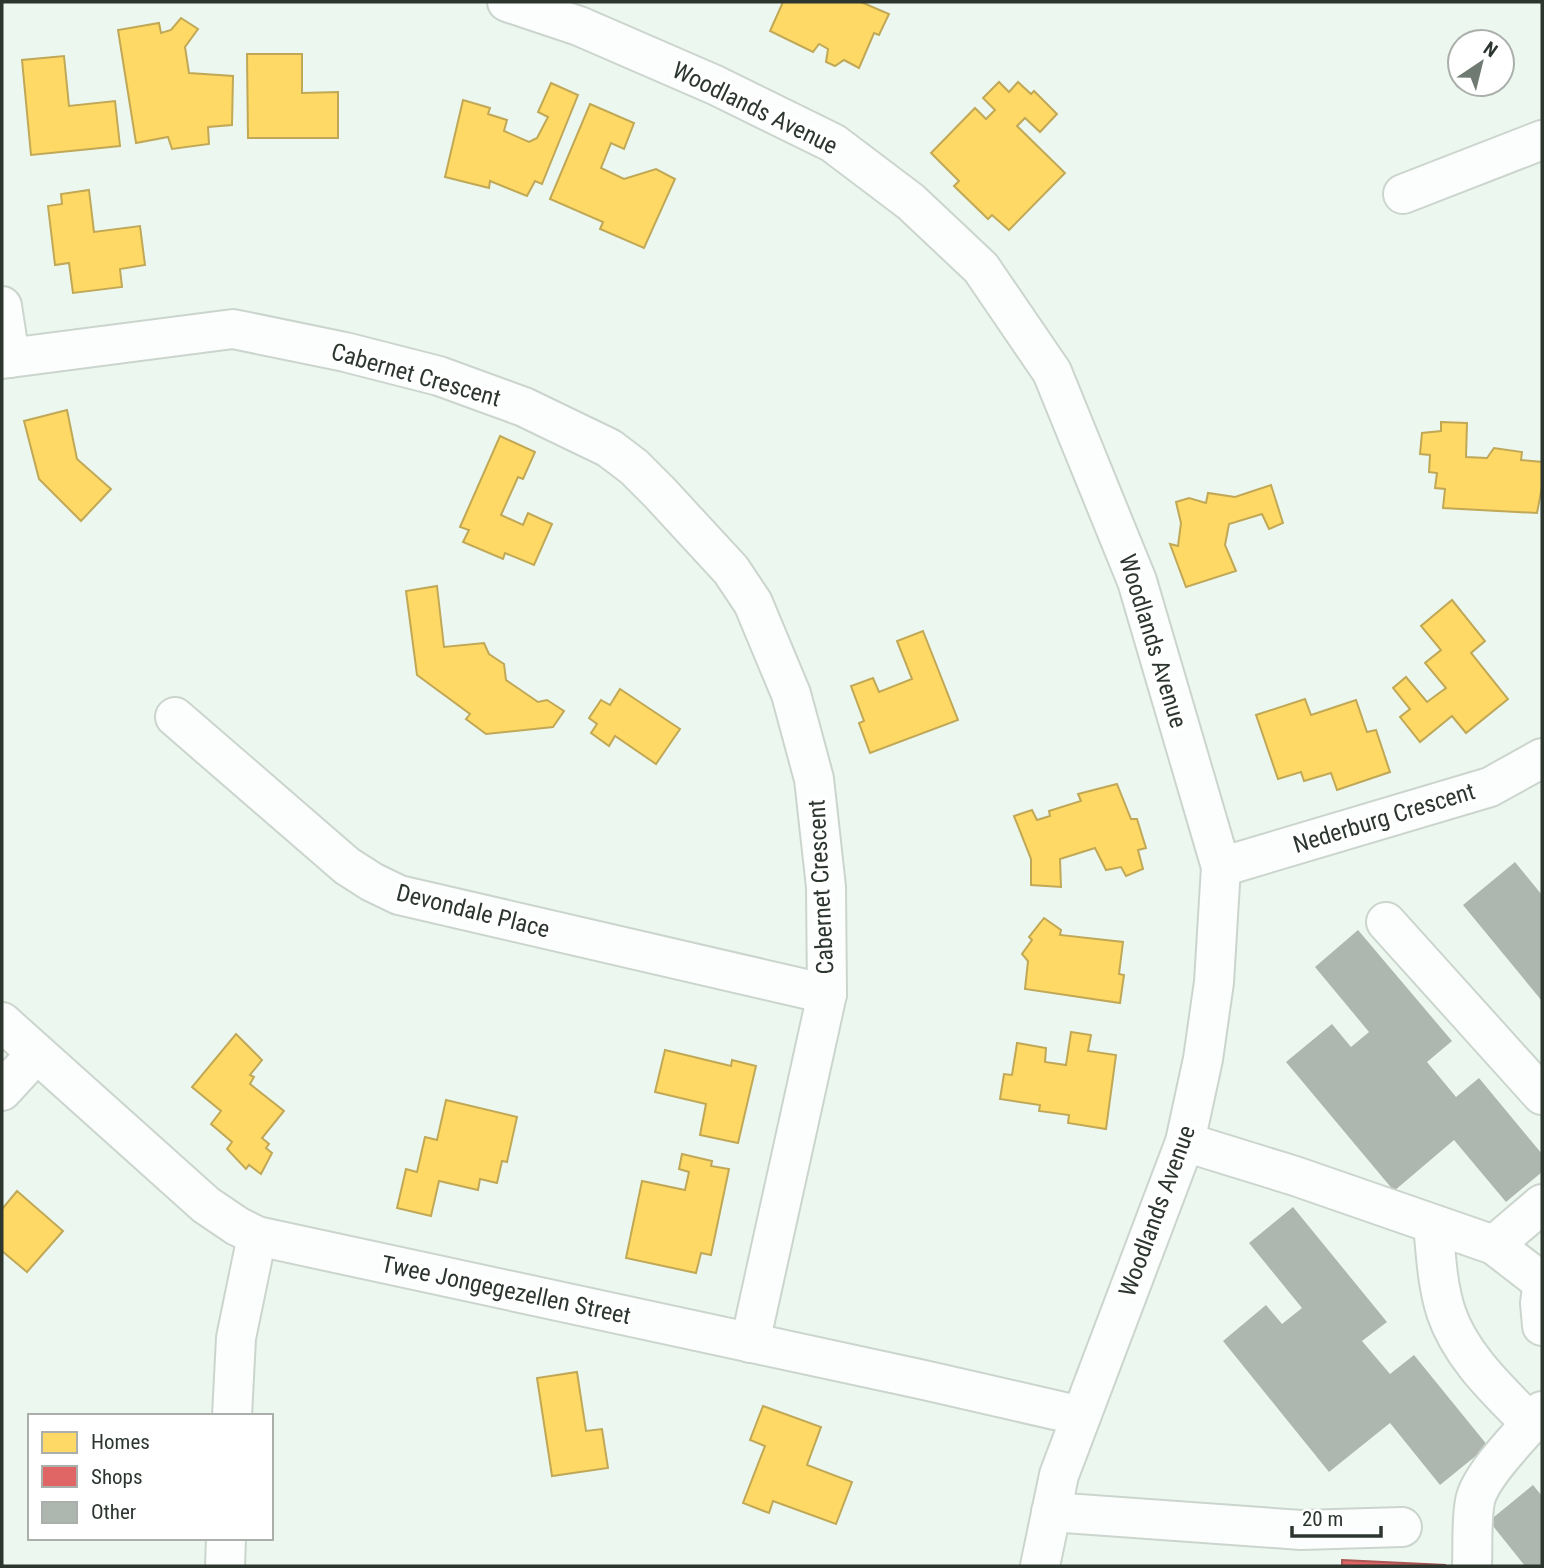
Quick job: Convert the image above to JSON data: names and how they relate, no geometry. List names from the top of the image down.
{
  "streets": {
    "street": [
      "Woodlands Avenue",
      "Cabernet Crescent",
      "Nederburg Crescent",
      "Devondale Place",
      "Twee Jongegezellen Street"
    ]
  },
  "crossings": [
    ["Woodlands Avenue", "Nederburg Crescent"],
    ["Woodlands Avenue", "Twee Jongegezellen Street"],
    ["Cabernet Crescent", "Devondale Place"],
    ["Cabernet Crescent", "Twee Jongegezellen Street"]
  ],
  "legend": ["Homes", "Shops", "Other"],
  "scale_bar": "20 m",
  "north": "top right"
}
